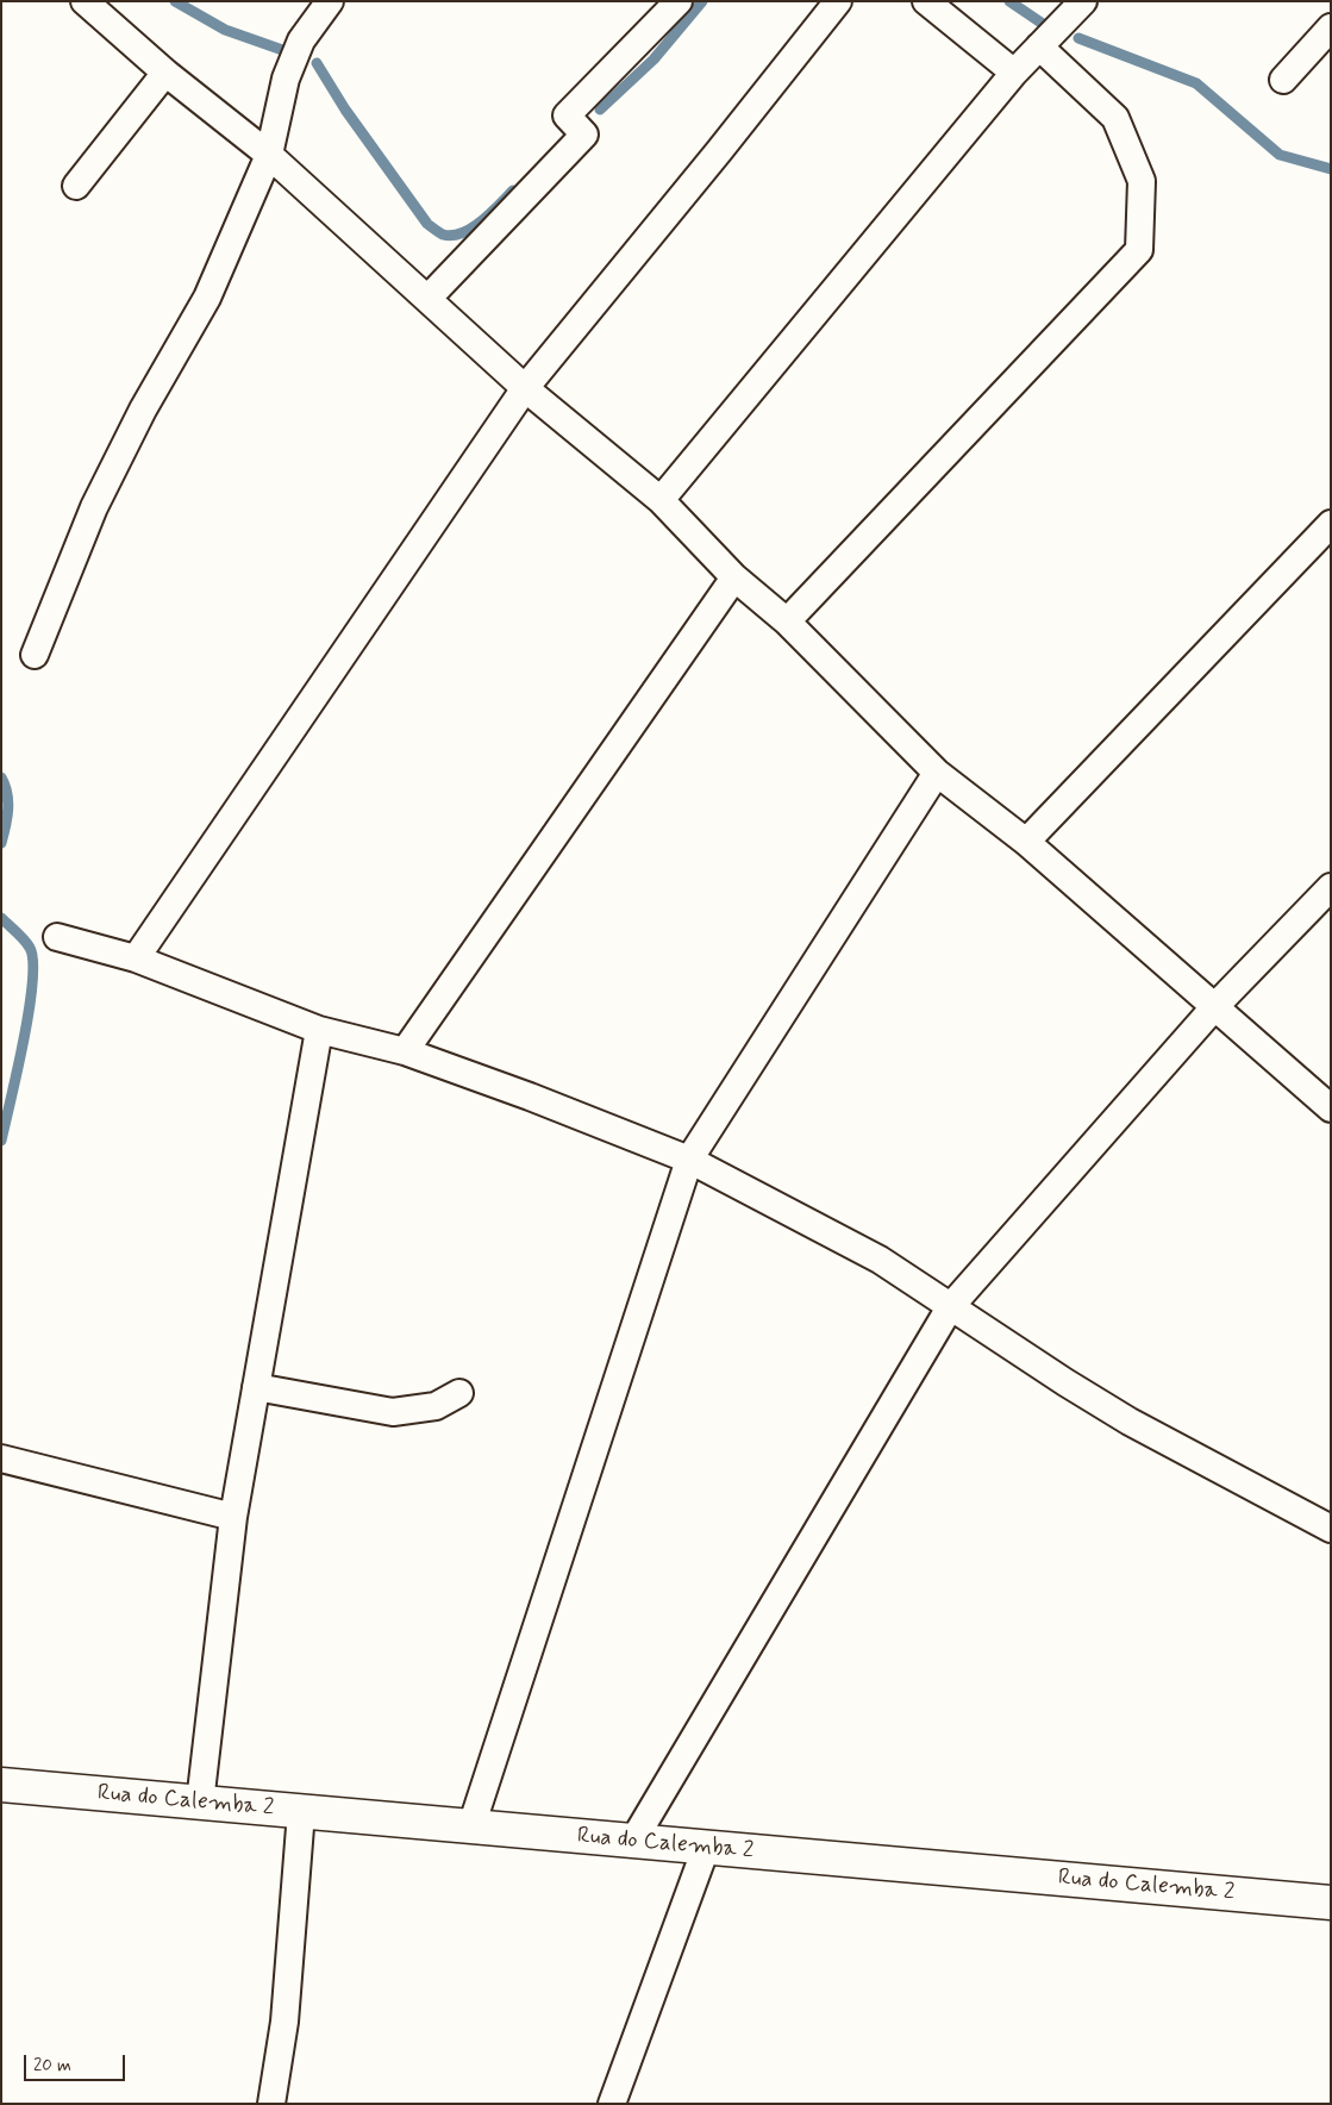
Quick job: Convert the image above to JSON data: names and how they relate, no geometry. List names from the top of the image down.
{
  "streets": {
    "main road": ["Rua do Calemba 2"]
  },
  "scale_bar": "20 m"
}
